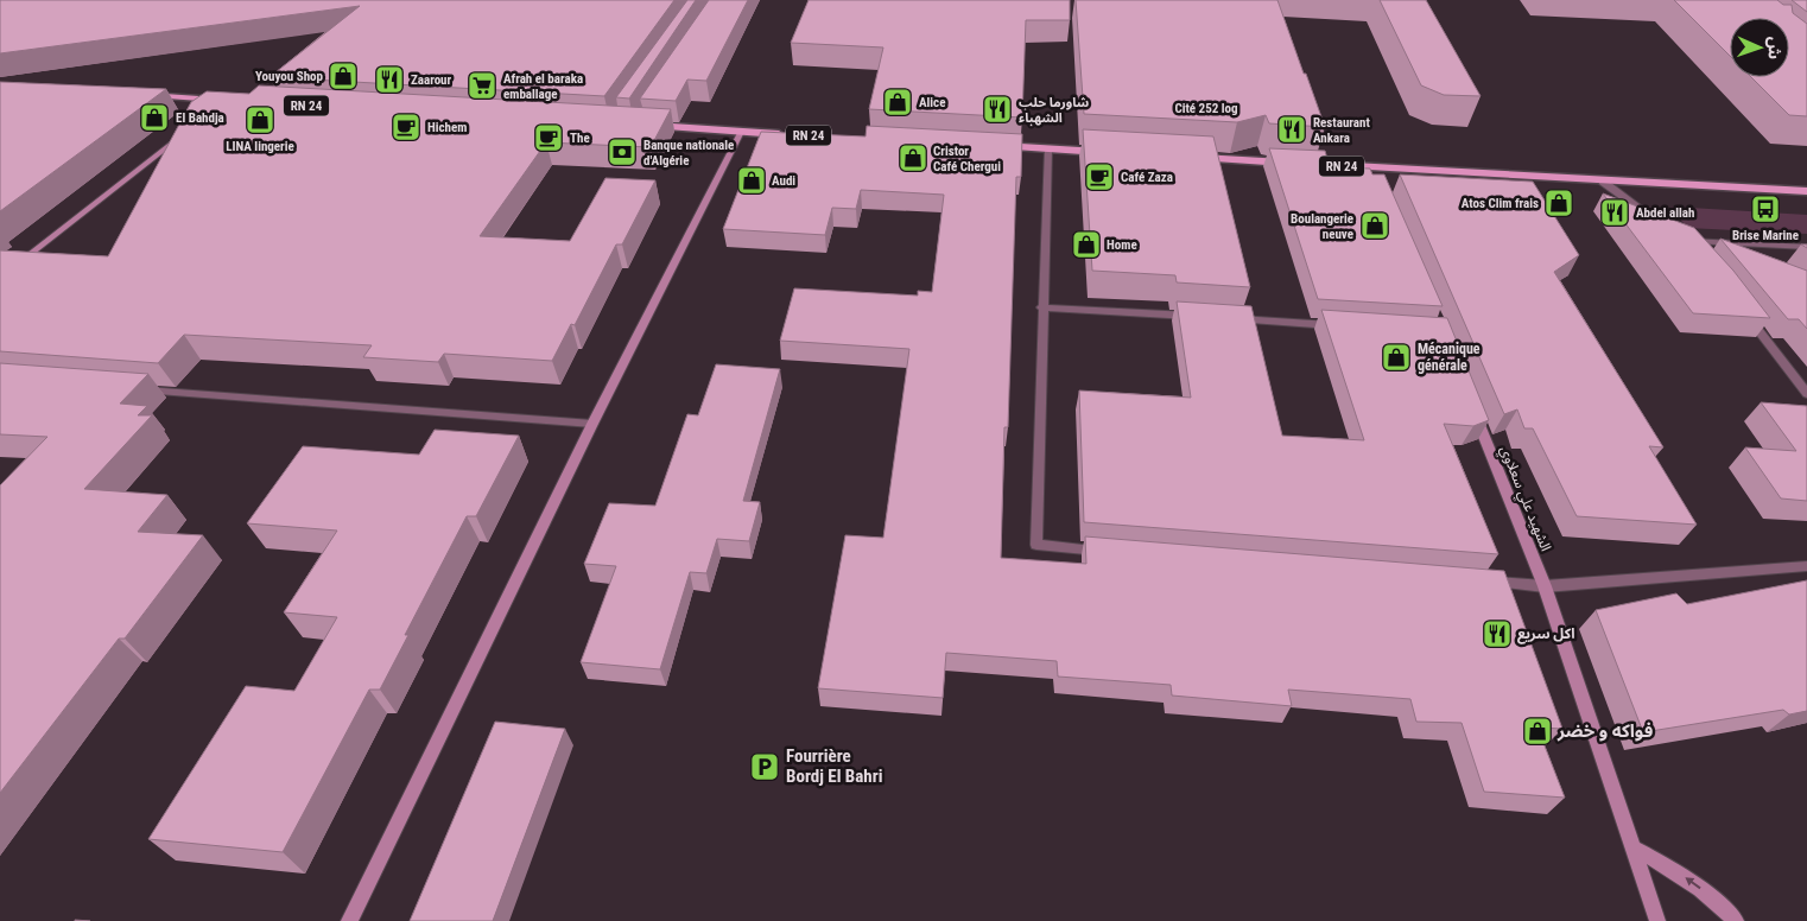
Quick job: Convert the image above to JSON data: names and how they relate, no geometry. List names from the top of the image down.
{
  "streets": {
    "main road": ["RN 24", "الشهيد علي سعلاوي"]
  },
  "districts": ["Cité 252 log"],
  "places": {
    "shop": [
      "Youyou Shop",
      "Alice",
      "El Bahdja",
      "LINA lingerie",
      "Cristor Café Chergui",
      "Audi",
      "Atos Clim frais",
      "Boulangerie neuve",
      "Home",
      "Mécanique générale",
      "فواكه و خضر"
    ],
    "restaurant": [
      "Zaarour",
      "شاورما حلب الشهباء",
      "Restaurant Ankara",
      "Abdel allah",
      "اكل سريع"
    ],
    "supermarket": ["Afrah el baraka emballage"],
    "cafe": ["Hichem", "The", "Café Zaza"],
    "bank": ["Banque nationale d'Algérie"],
    "bus stop": ["Brise Marine"],
    "parking": ["Fourrière Bordj El Bahri"]
  },
  "north": "right"
}
